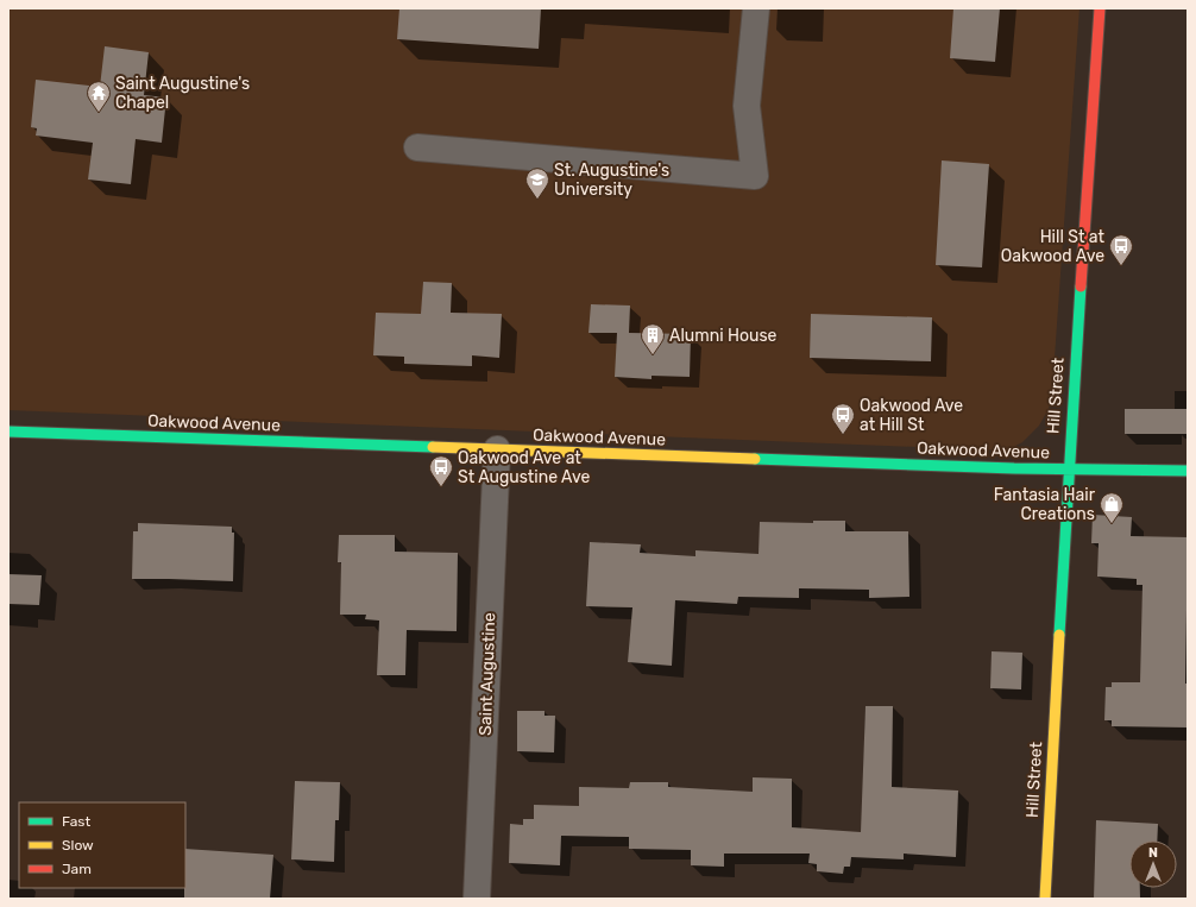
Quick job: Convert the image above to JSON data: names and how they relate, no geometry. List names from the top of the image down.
{
  "streets": {
    "street": ["Hill Street", "Oakwood Avenue", "Saint Augustine"]
  },
  "crossings": [
    ["Hill Street", "Oakwood Avenue"],
    ["Oakwood Avenue", "Saint Augustine"]
  ],
  "places": {
    "temple": ["Saint Augustine's Chapel"],
    "school or university": ["St. Augustine's University"],
    "bus stop": ["Hill St at Oakwood Ave", "Oakwood Ave at Hill St", "Oakwood Ave at St Augustine Ave"],
    "building": ["Alumni House"],
    "shop": ["Fantasia Hair Creations"]
  },
  "legend": ["Fast", "Slow", "Jam"],
  "north": "top"
}
